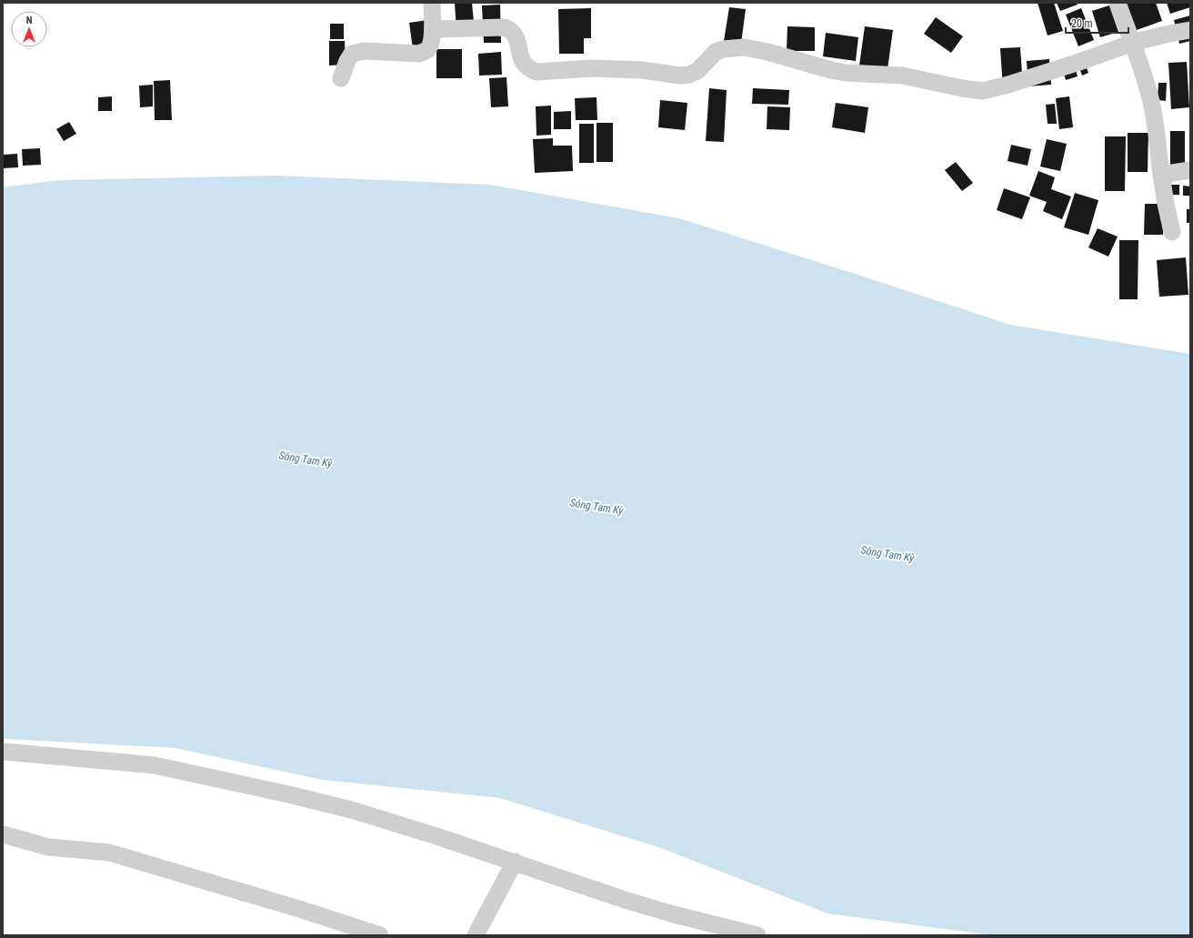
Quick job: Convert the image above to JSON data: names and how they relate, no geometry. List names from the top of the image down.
{
  "water": ["Sông Tam Kỳ"],
  "scale_bar": "20 m",
  "north": "top"
}
